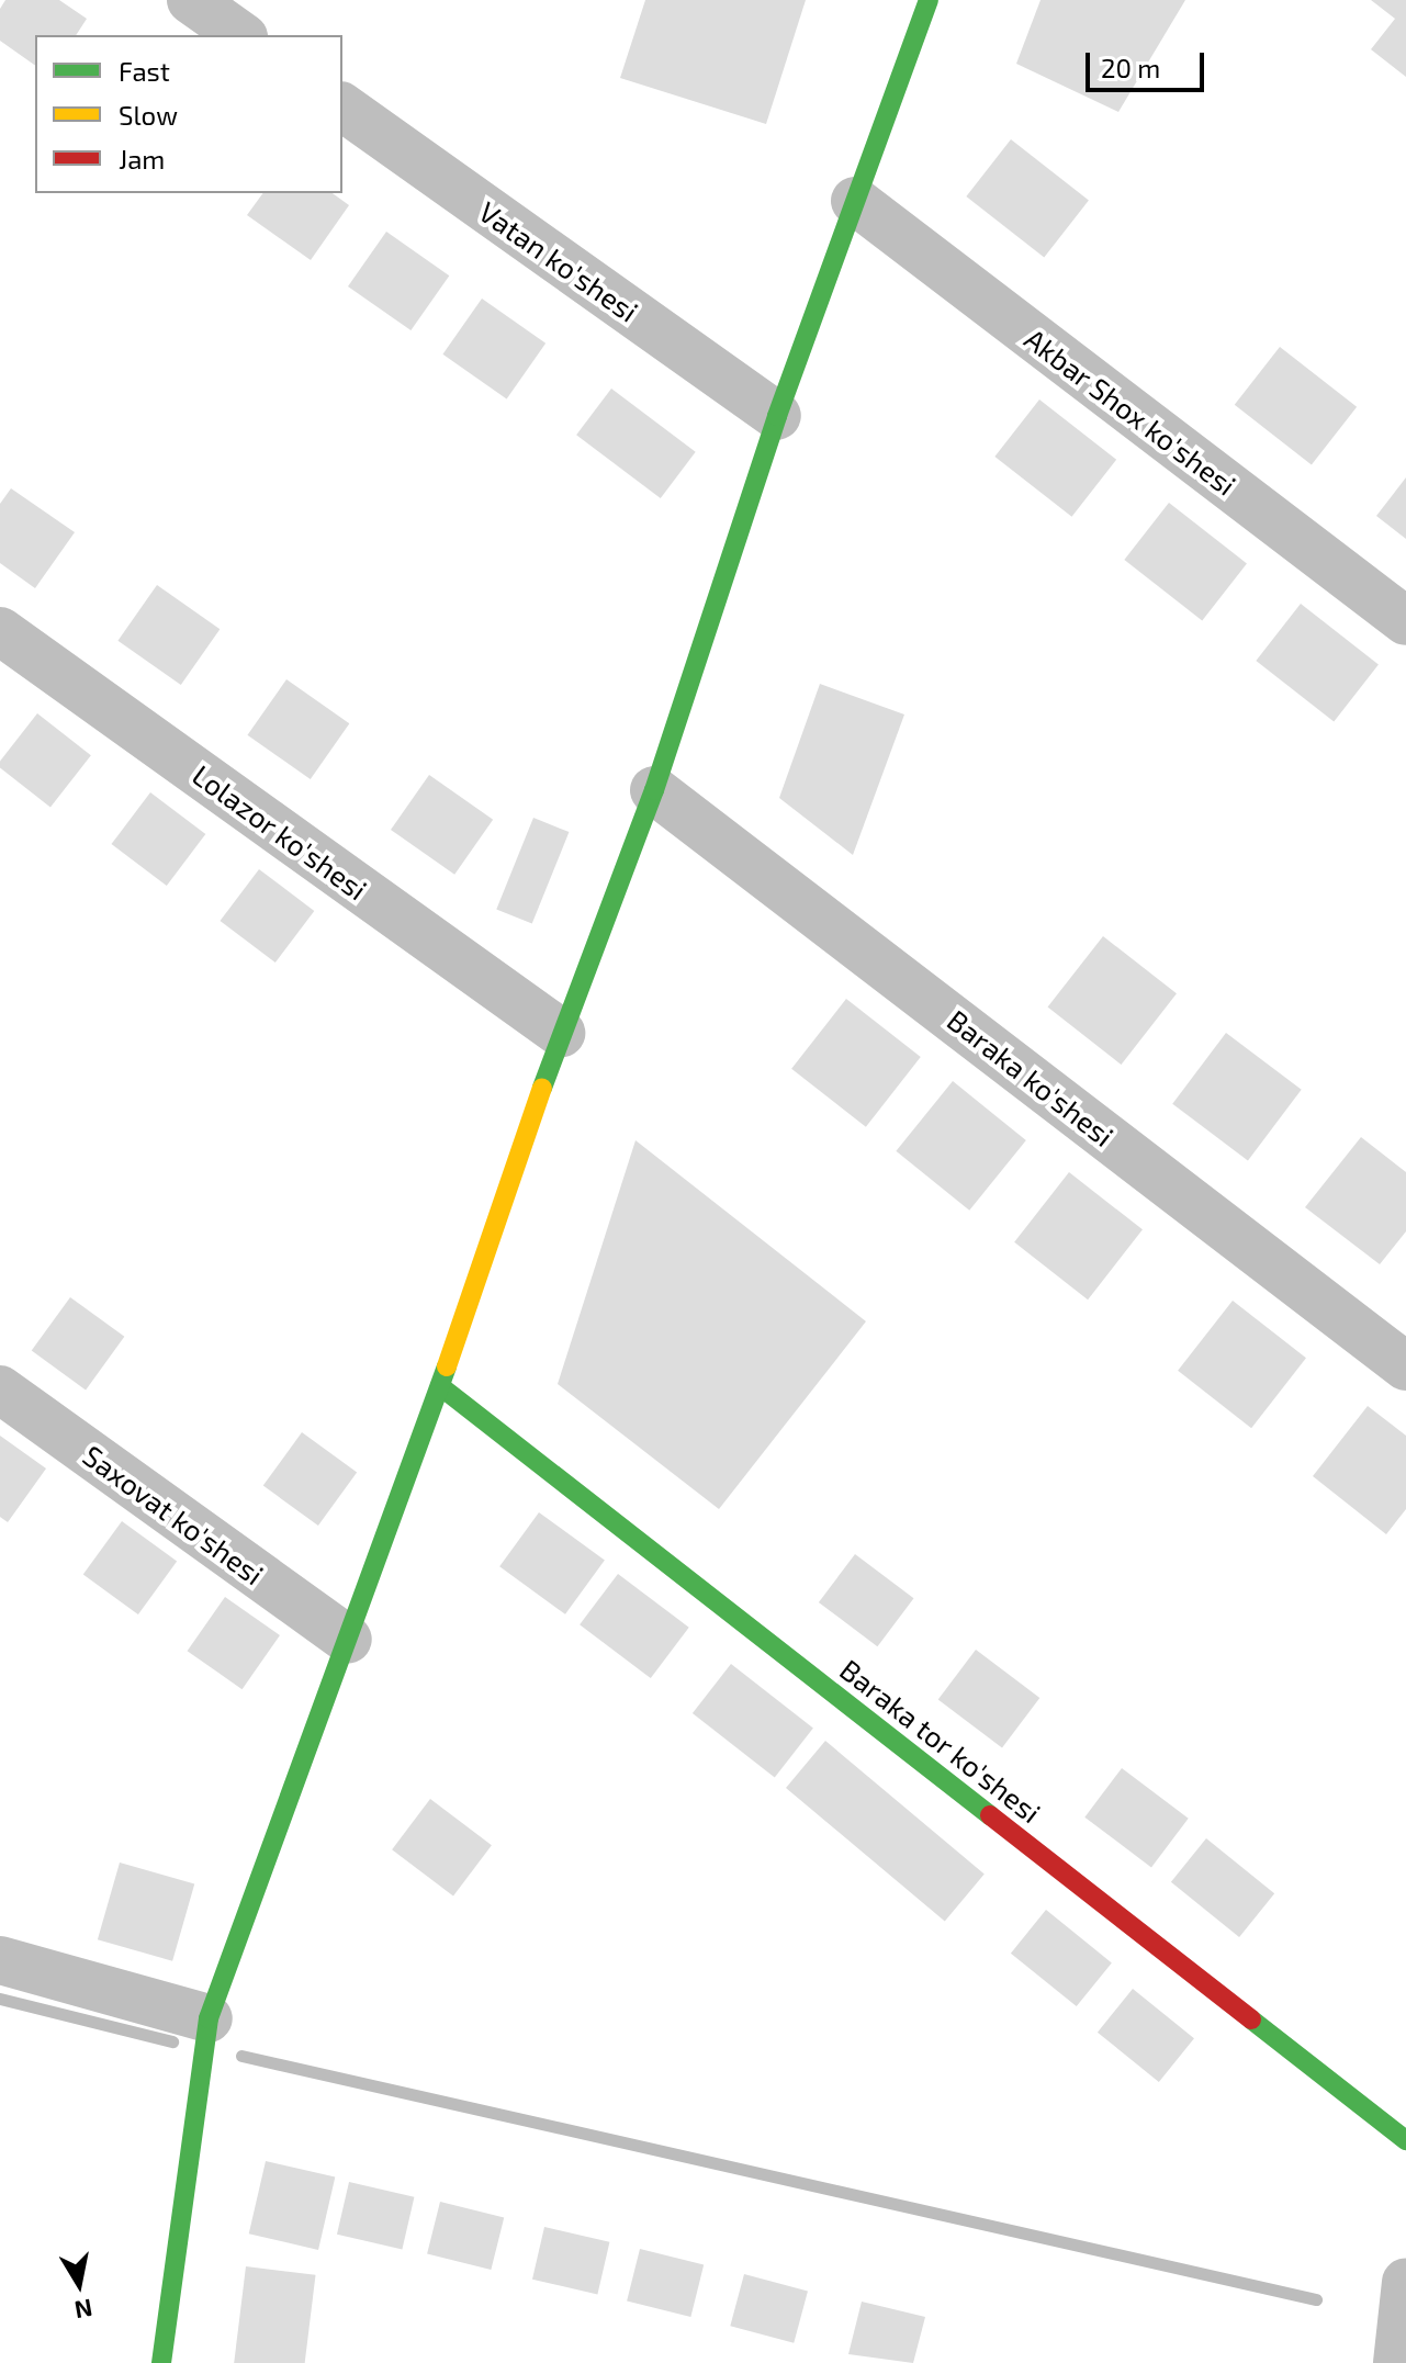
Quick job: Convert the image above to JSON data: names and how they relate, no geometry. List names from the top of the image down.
{
  "streets": {
    "street": [
      "Vatan ko'shesi",
      "Akbar Shox ko'shesi",
      "Lolazor ko'shesi",
      "Baraka ko'shesi",
      "Saxovat ko'shesi",
      "Baraka tor ko'shesi"
    ]
  },
  "legend": ["Fast", "Slow", "Jam"],
  "scale_bar": "20 m",
  "north": "bottom"
}
